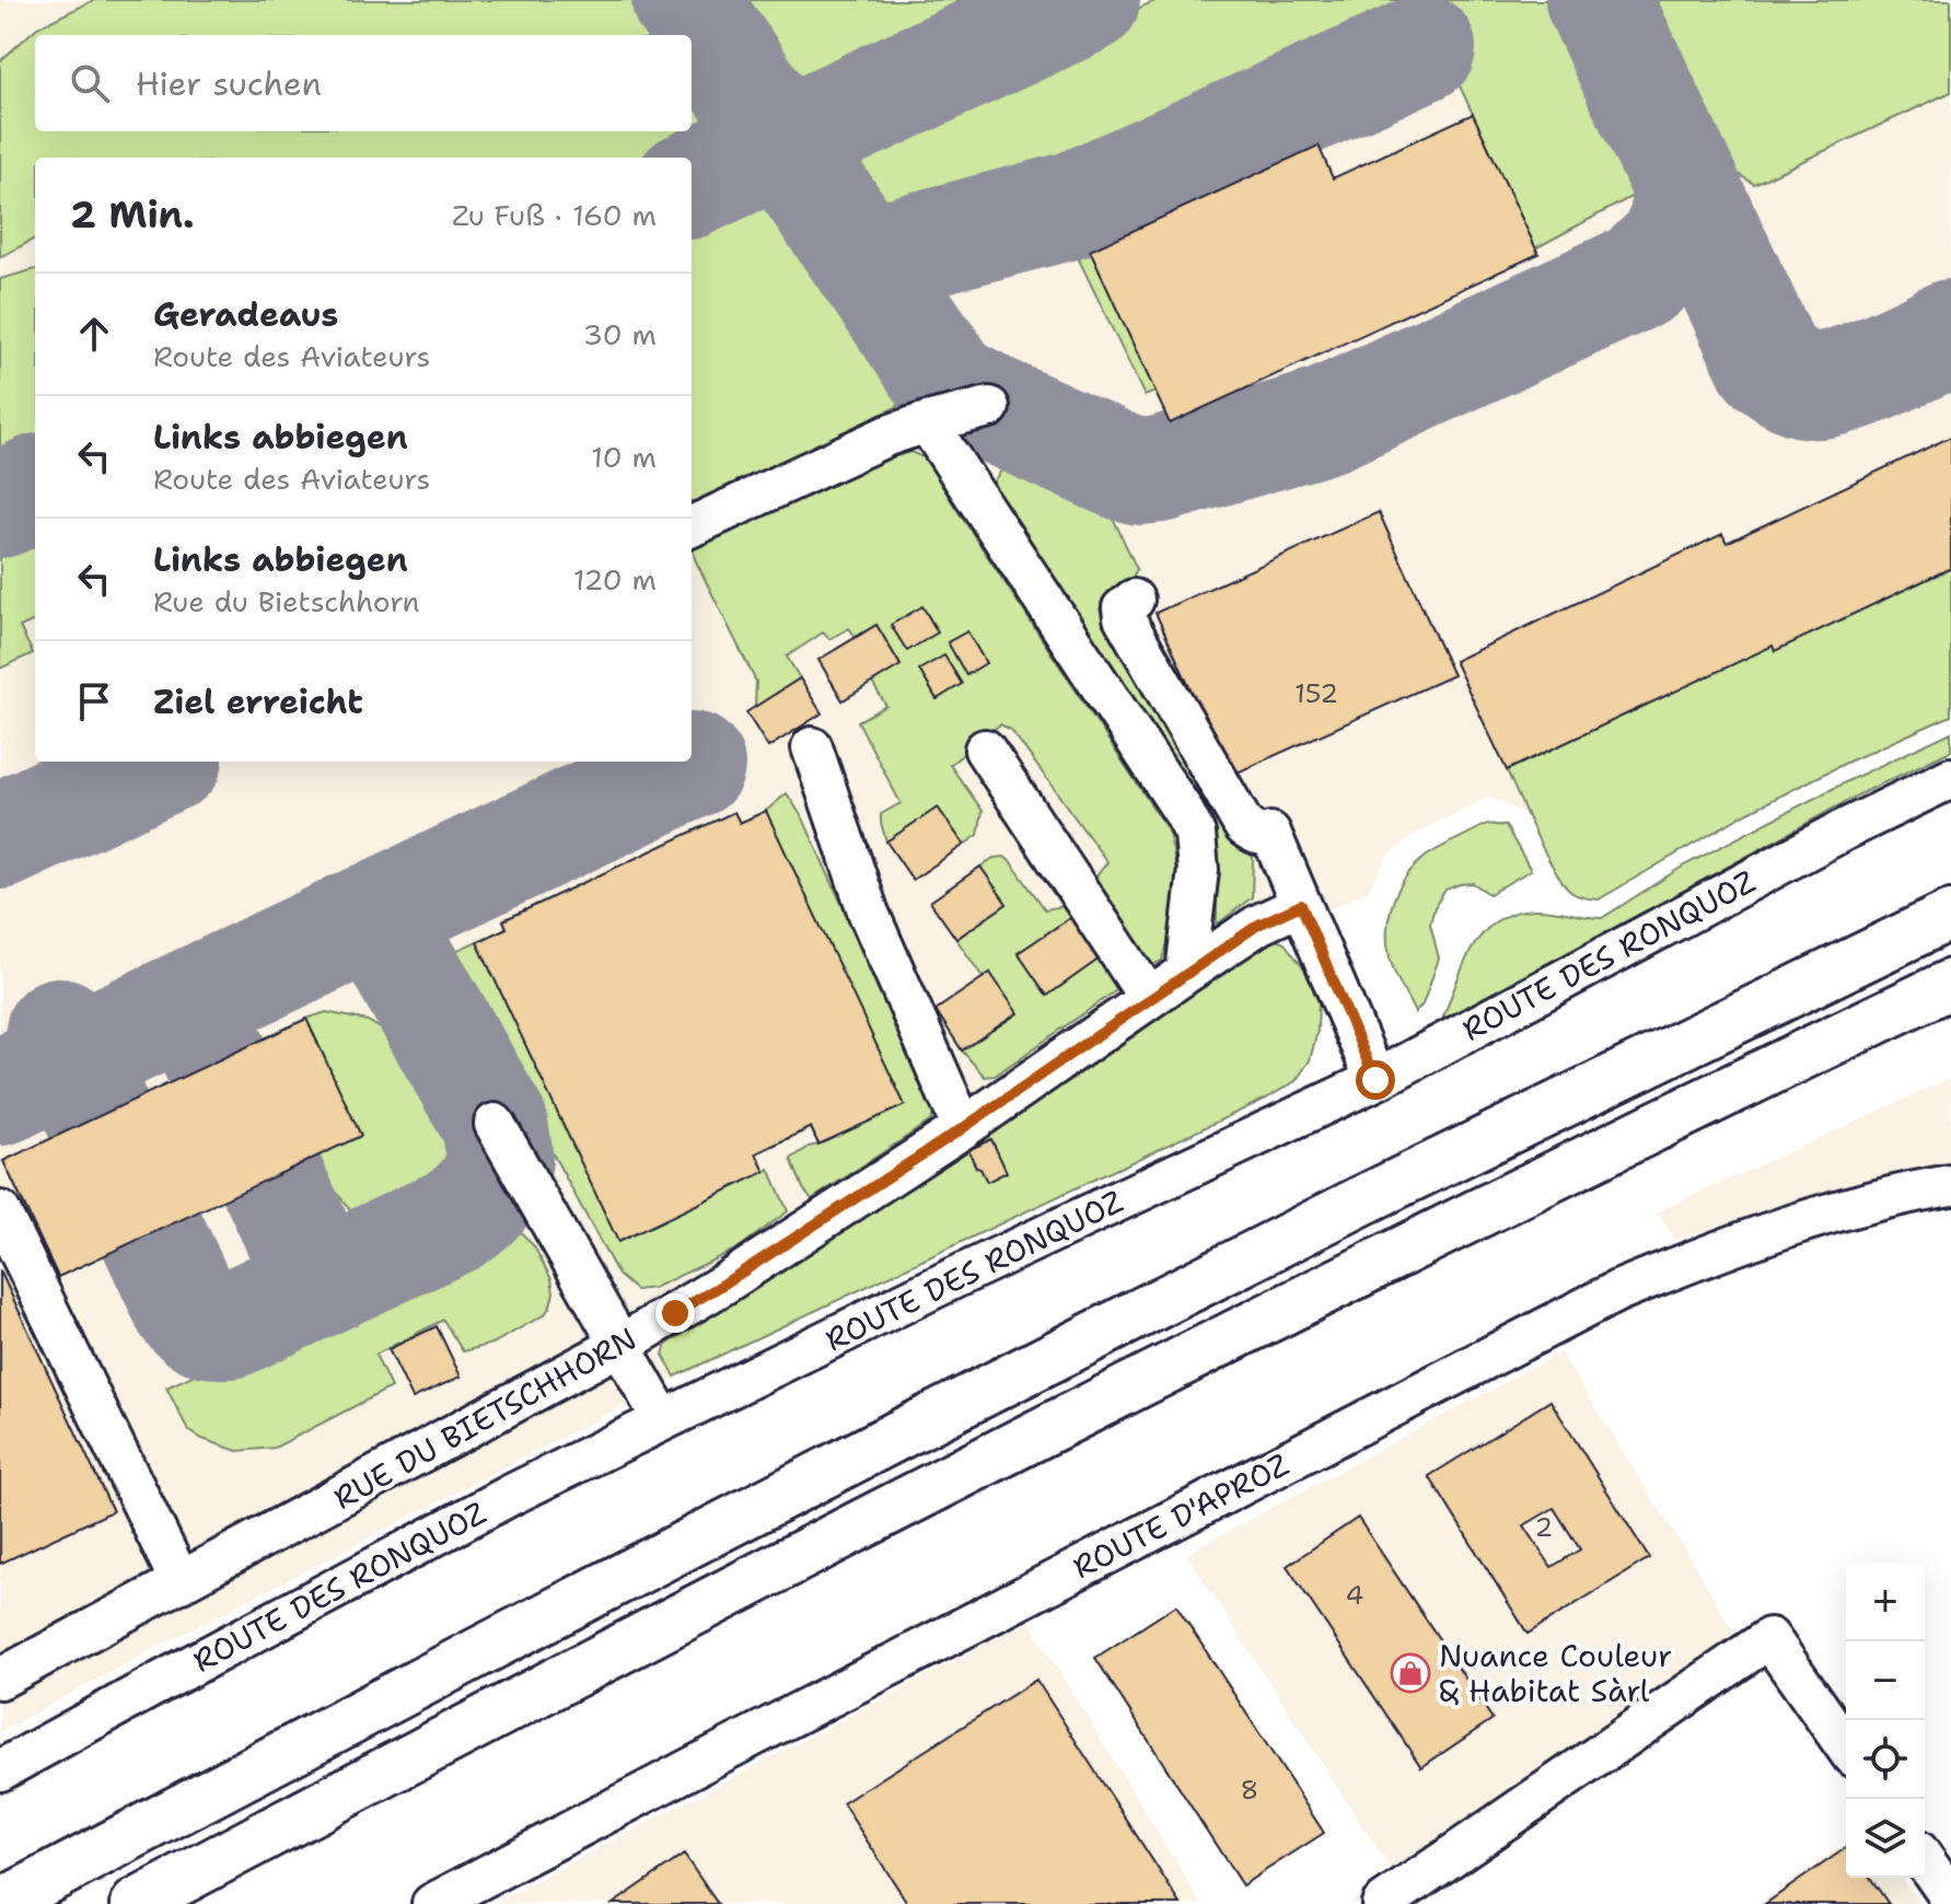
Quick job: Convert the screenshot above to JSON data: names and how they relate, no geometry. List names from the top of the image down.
{
  "streets": {
    "street": ["ROUTE DES RONQUOZ", "RUE DU BIETSCHHORN", "ROUTE D'APROZ"]
  },
  "places": {
    "shop": ["Nuance Couleur & Habitat Sàrl"]
  },
  "house_numbers": [
    "152",
    "2",
    "4",
    "8"
  ],
  "page": {
    "search": "Hier suchen",
    "heading": ["2 Min.", "Zu Fuß · 160 m"],
    "list": [
      ["Geradeaus", "Route des Aviateurs", "30 m"],
      ["Links abbiegen", "Route des Aviateurs", "10 m"],
      ["Links abbiegen", "Rue du Bietschhorn", "120 m"],
      "Ziel erreicht"
    ],
    "map_buttons": ["+", "−"]
  }
}
